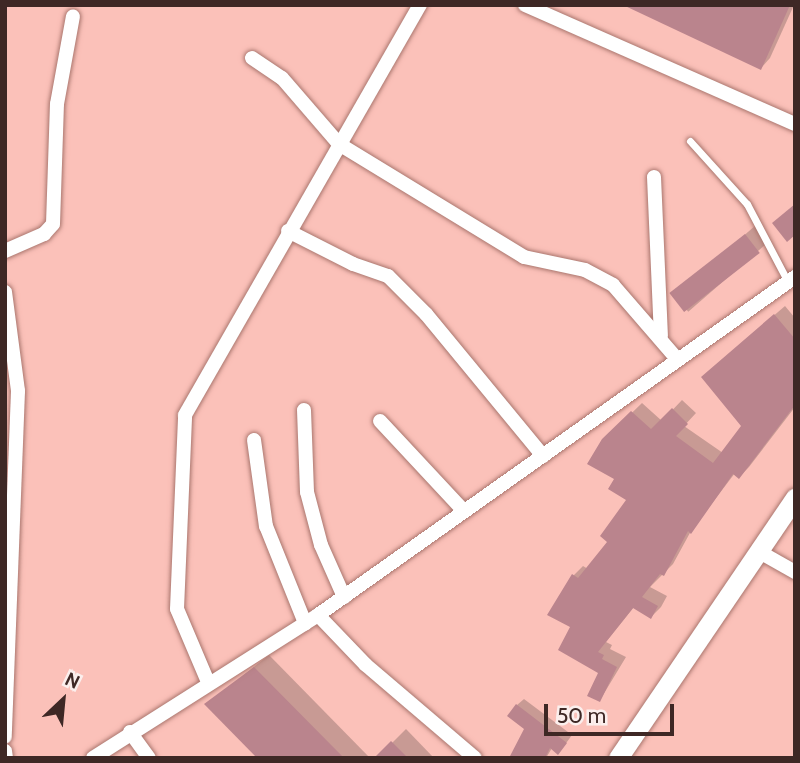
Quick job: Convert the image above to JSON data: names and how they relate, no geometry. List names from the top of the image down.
{
  "scale_bar": "50 m",
  "north": "top right"
}
